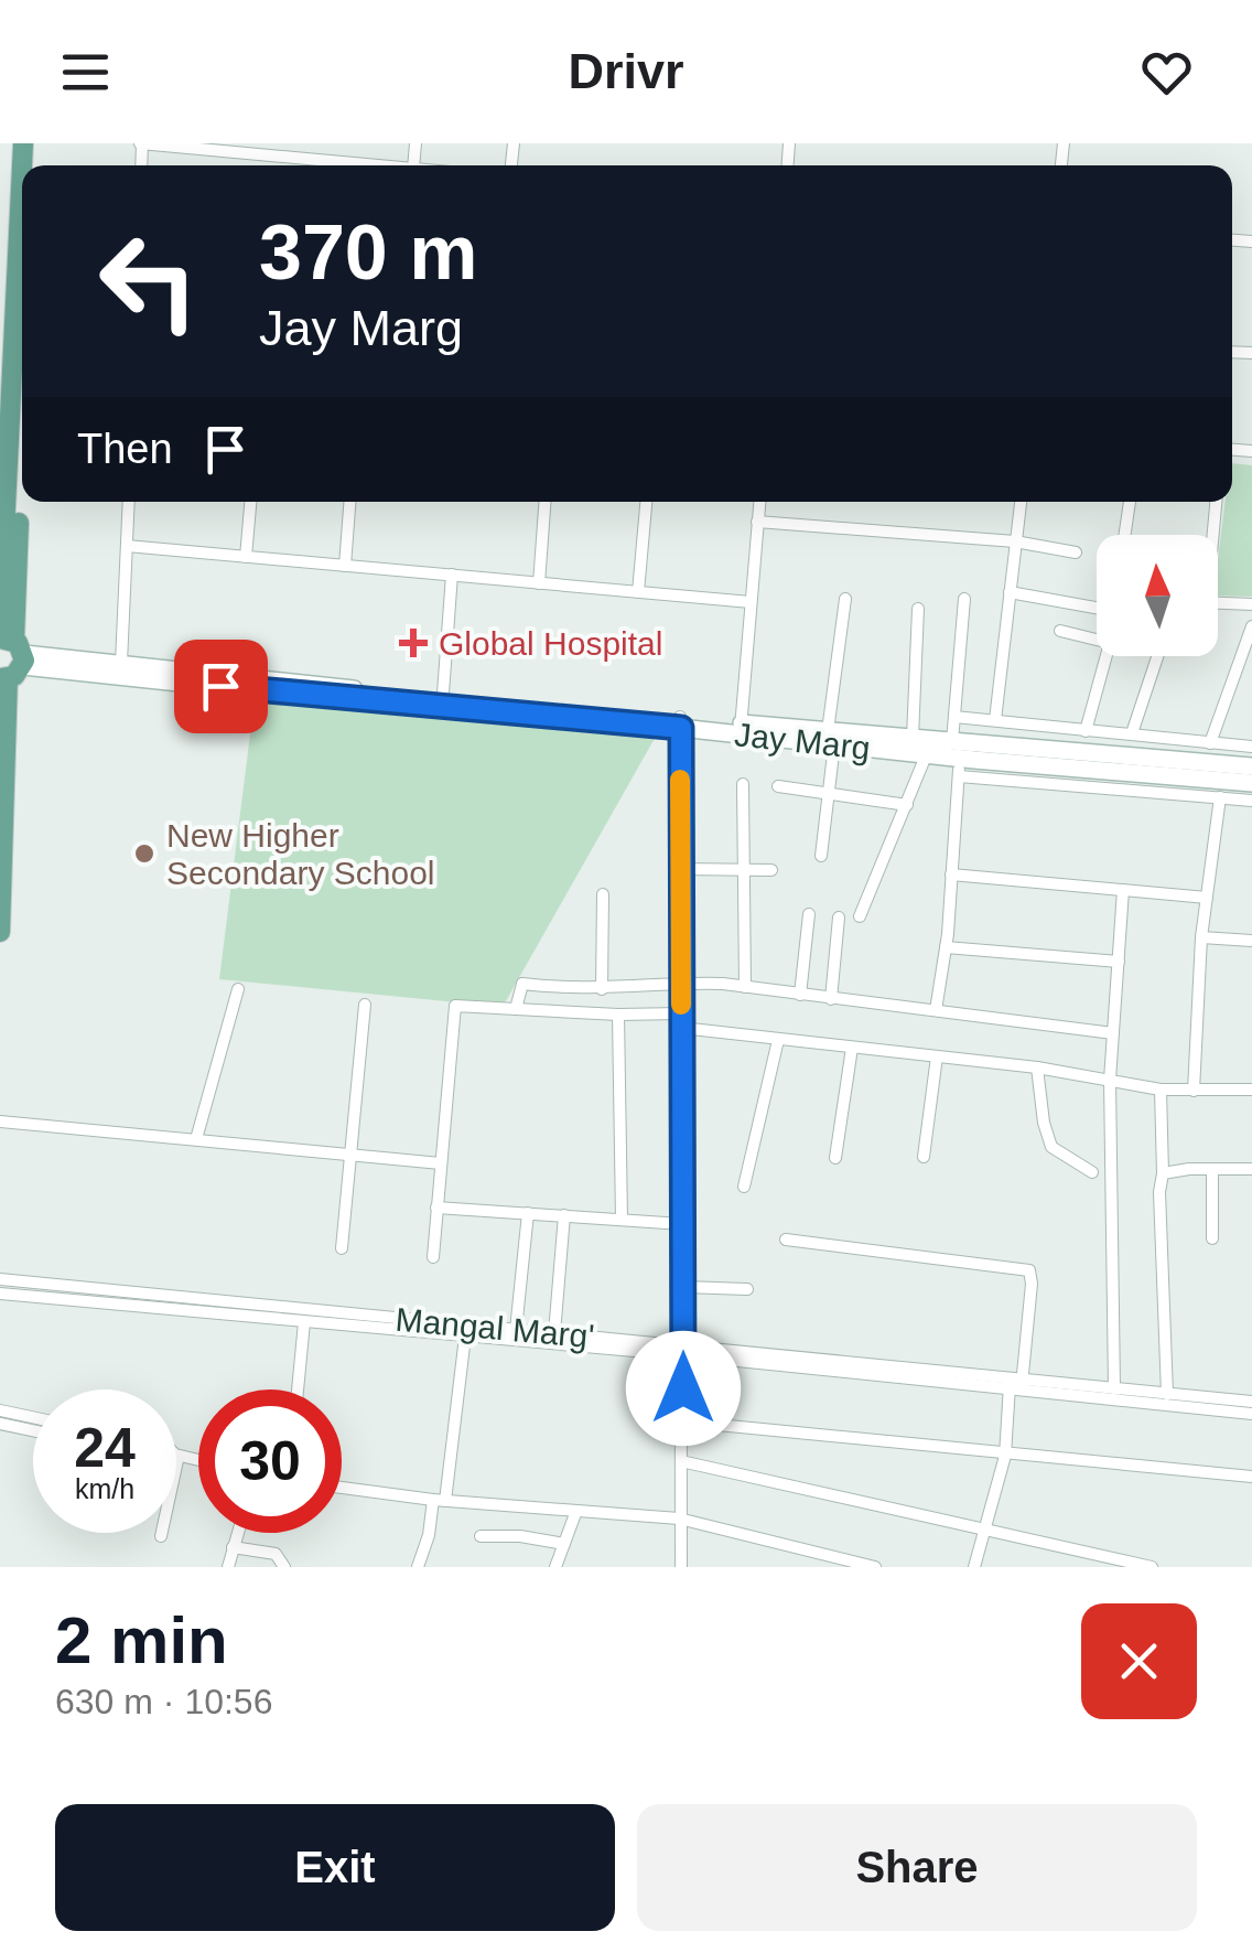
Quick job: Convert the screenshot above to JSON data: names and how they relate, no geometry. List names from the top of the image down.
{
  "streets": {
    "main road": ["Jay Marg"],
    "street": ["Mangal Marg'"]
  },
  "places": {
    "health": ["Global Hospital"],
    "other": ["New Higher Secondary School"]
  },
  "north": "top",
  "page": {
    "header": "Drivr",
    "turn": ["370 m", "Jay Marg"],
    "then": "Then",
    "speed": "24 km/h",
    "limit": "30",
    "heading": ["2 min", "630 m · 10:56"],
    "buttons": ["Exit", "Share"]
  }
}
